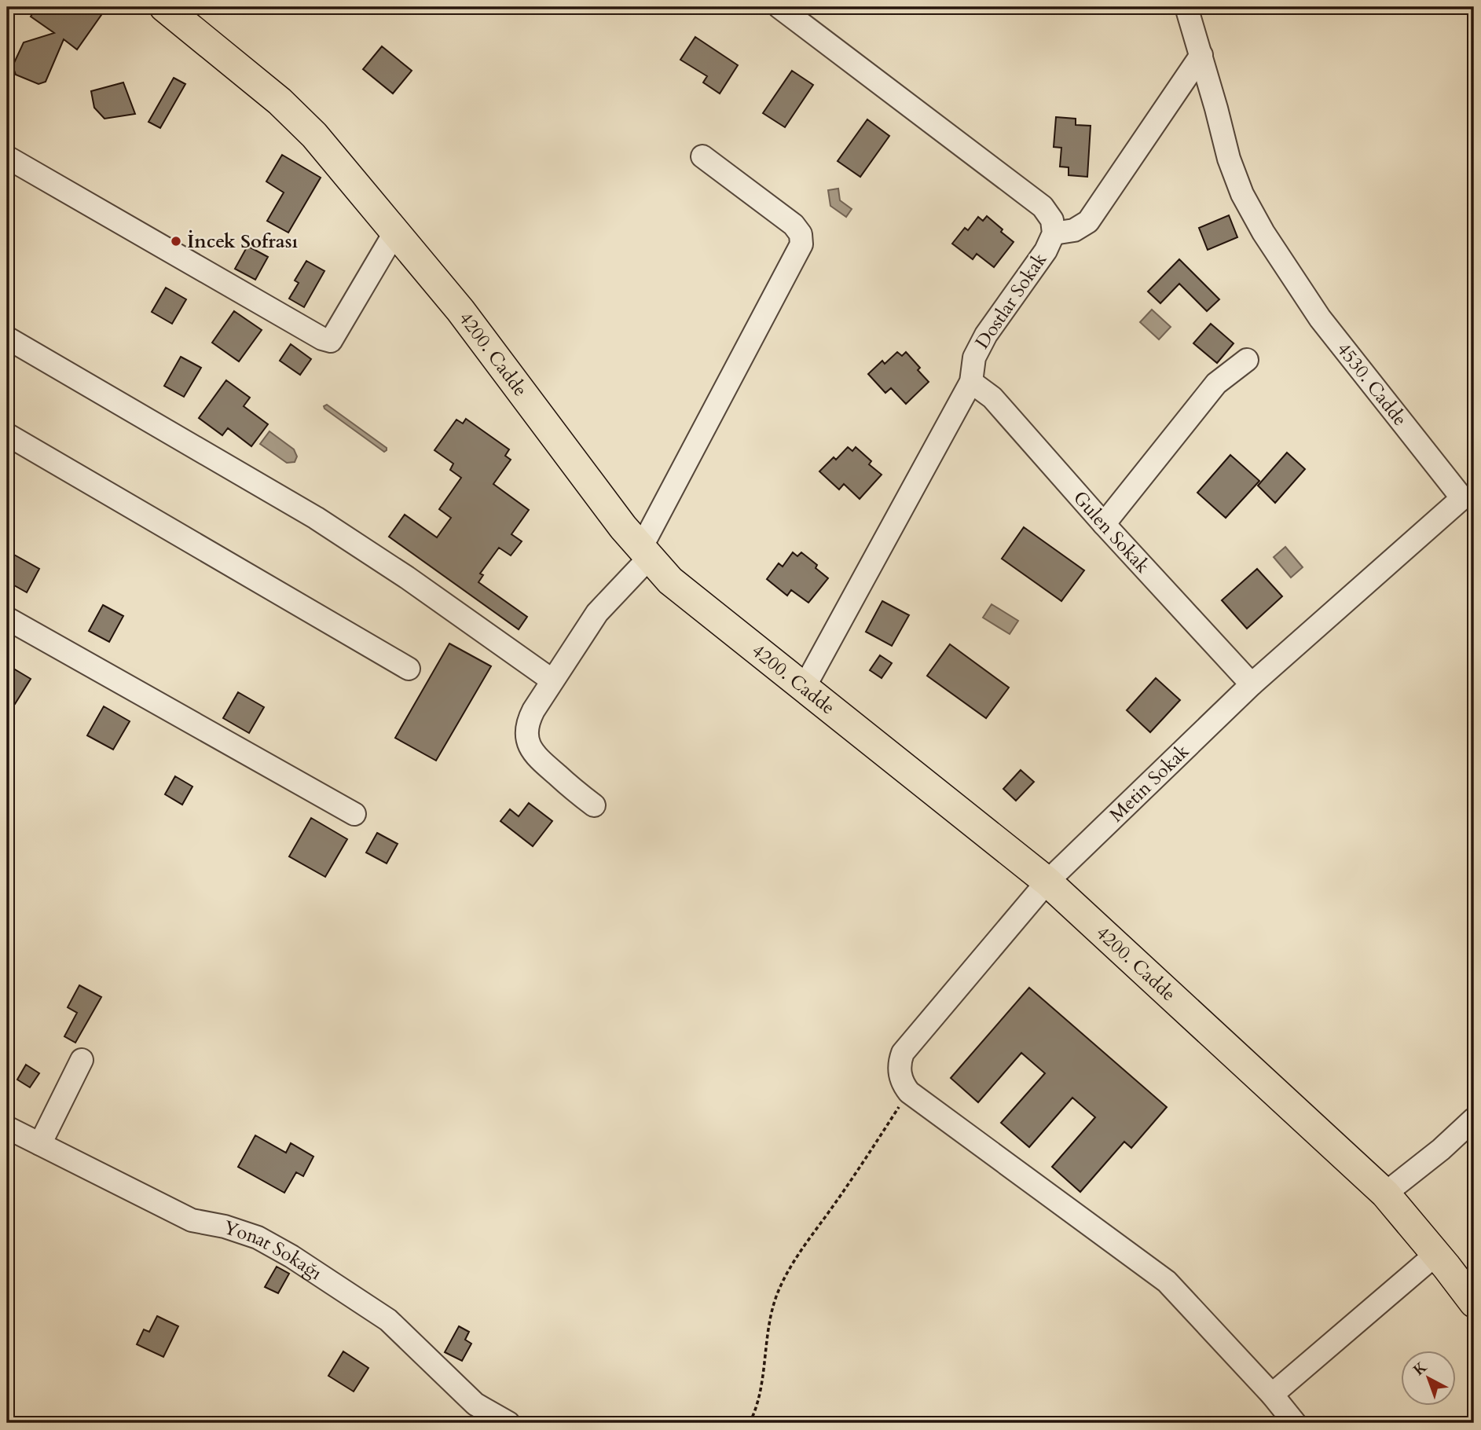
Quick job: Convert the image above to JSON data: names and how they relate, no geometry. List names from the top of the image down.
{
  "streets": {
    "main road": ["4200. Cadde"],
    "street": [
      "Dostlar Sokak",
      "4530. Cadde",
      "Gulen Sokak",
      "Metin Sokak",
      "Yonat Sokağı"
    ]
  },
  "crossings": [
    ["Dostlar Sokak", "4200. Cadde"],
    ["Dostlar Sokak", "Gulen Sokak"],
    ["4200. Cadde", "Metin Sokak"],
    ["4530. Cadde", "Gulen Sokak"],
    ["4530. Cadde", "Metin Sokak"],
    ["Gulen Sokak", "Metin Sokak"]
  ],
  "places": ["İncek Sofrası"],
  "north": "top left"
}
